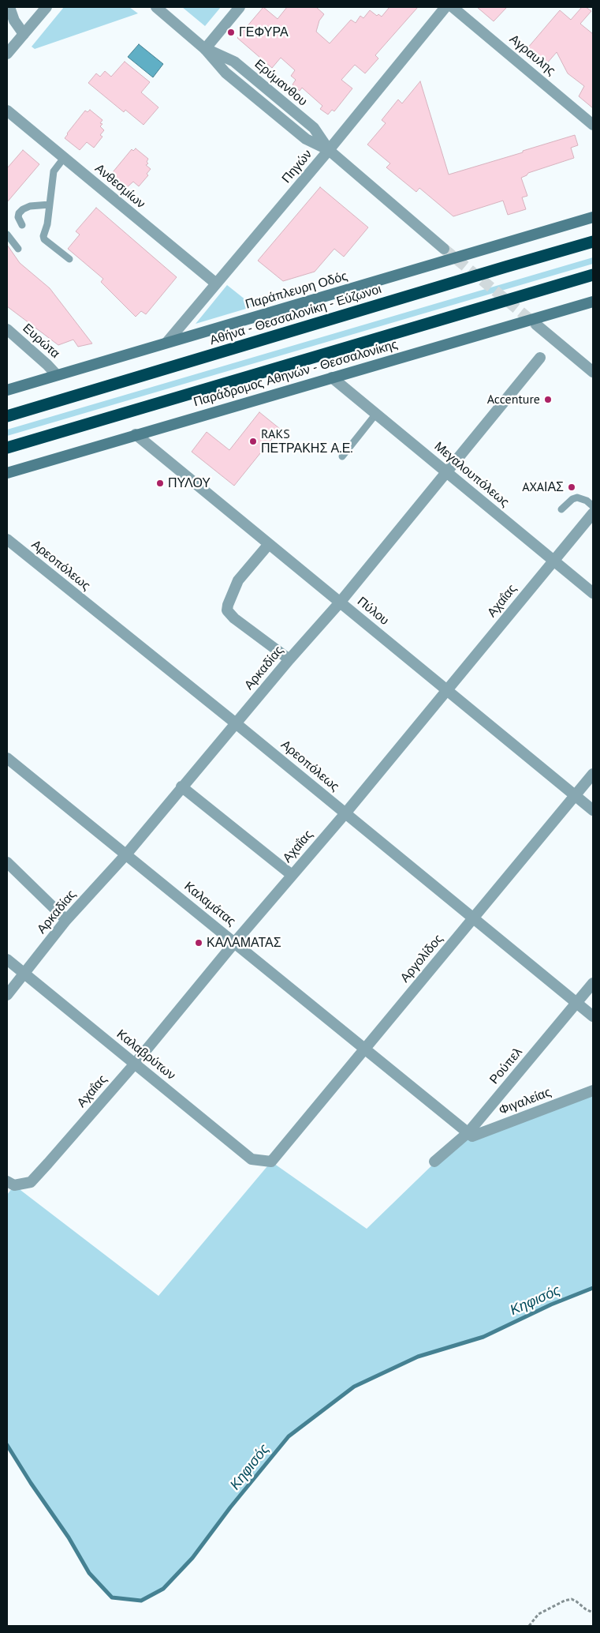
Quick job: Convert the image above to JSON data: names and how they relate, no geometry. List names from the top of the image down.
{
  "streets": {
    "highway": ["Αθήνα - Θεσσαλονίκη - Εύζωνοι"],
    "main road": ["Παράπλευρη Οδός", "Παράδρομος Αθηνών - Θεσσαλονίκης"],
    "street": [
      "Αγραυλης",
      "Πηγών",
      "Ανθεσμίων",
      "Ευρώτα",
      "Μεγαλουπόλεως",
      "Αρεοπόλεως",
      "Αχαΐας",
      "Πύλου",
      "Αρκαδίας",
      "Καλαμάτας",
      "Αργολίδος",
      "Καλαβρύτων",
      "Ρούπελ",
      "Φιγαλείας"
    ]
  },
  "crossings": [
    ["Πηγών", "Ανθεσμίων"],
    ["Πηγών", "Παράπλευρη Οδός"],
    ["Παράπλευρη Οδός", "Ευρώτα"],
    ["Παράδρομος Αθηνών - Θεσσαλονίκης", "Μεγαλουπόλεως"],
    ["Παράδρομος Αθηνών - Θεσσαλονίκης", "Πύλου"],
    ["Μεγαλουπόλεως", "Αχαΐας"],
    ["Μεγαλουπόλεως", "Αρκαδίας"],
    ["Αρεοπόλεως", "Αχαΐας"],
    ["Αρεοπόλεως", "Αρκαδίας"],
    ["Αρεοπόλεως", "Αργολίδος"],
    ["Αρεοπόλεως", "Ρούπελ"],
    ["Αχαΐας", "Πύλου"],
    ["Αχαΐας", "Καλαμάτας"],
    ["Αχαΐας", "Καλαβρύτων"],
    ["Πύλου", "Αρκαδίας"],
    ["Πύλου", "Αργολίδος"],
    ["Αρκαδίας", "Καλαμάτας"],
    ["Αρκαδίας", "Καλαβρύτων"],
    ["Καλαμάτας", "Αργολίδος"],
    ["Καλαμάτας", "Ρούπελ"],
    ["Καλαμάτας", "Φιγαλείας"],
    ["Αργολίδος", "Καλαβρύτων"],
    ["Ρούπελ", "Φιγαλείας"]
  ],
  "water": ["Κηφισός"],
  "places": [
    "ΓΕΦΥΡΑ",
    "Accenture",
    "RAKS ΠΕΤΡΑΚΗΣ Α.Ε.",
    "ΠΥΛΟΥ",
    "AXAΙΑΣ",
    "ΚΑΛΑΜΑΤΑΣ"
  ]
}
